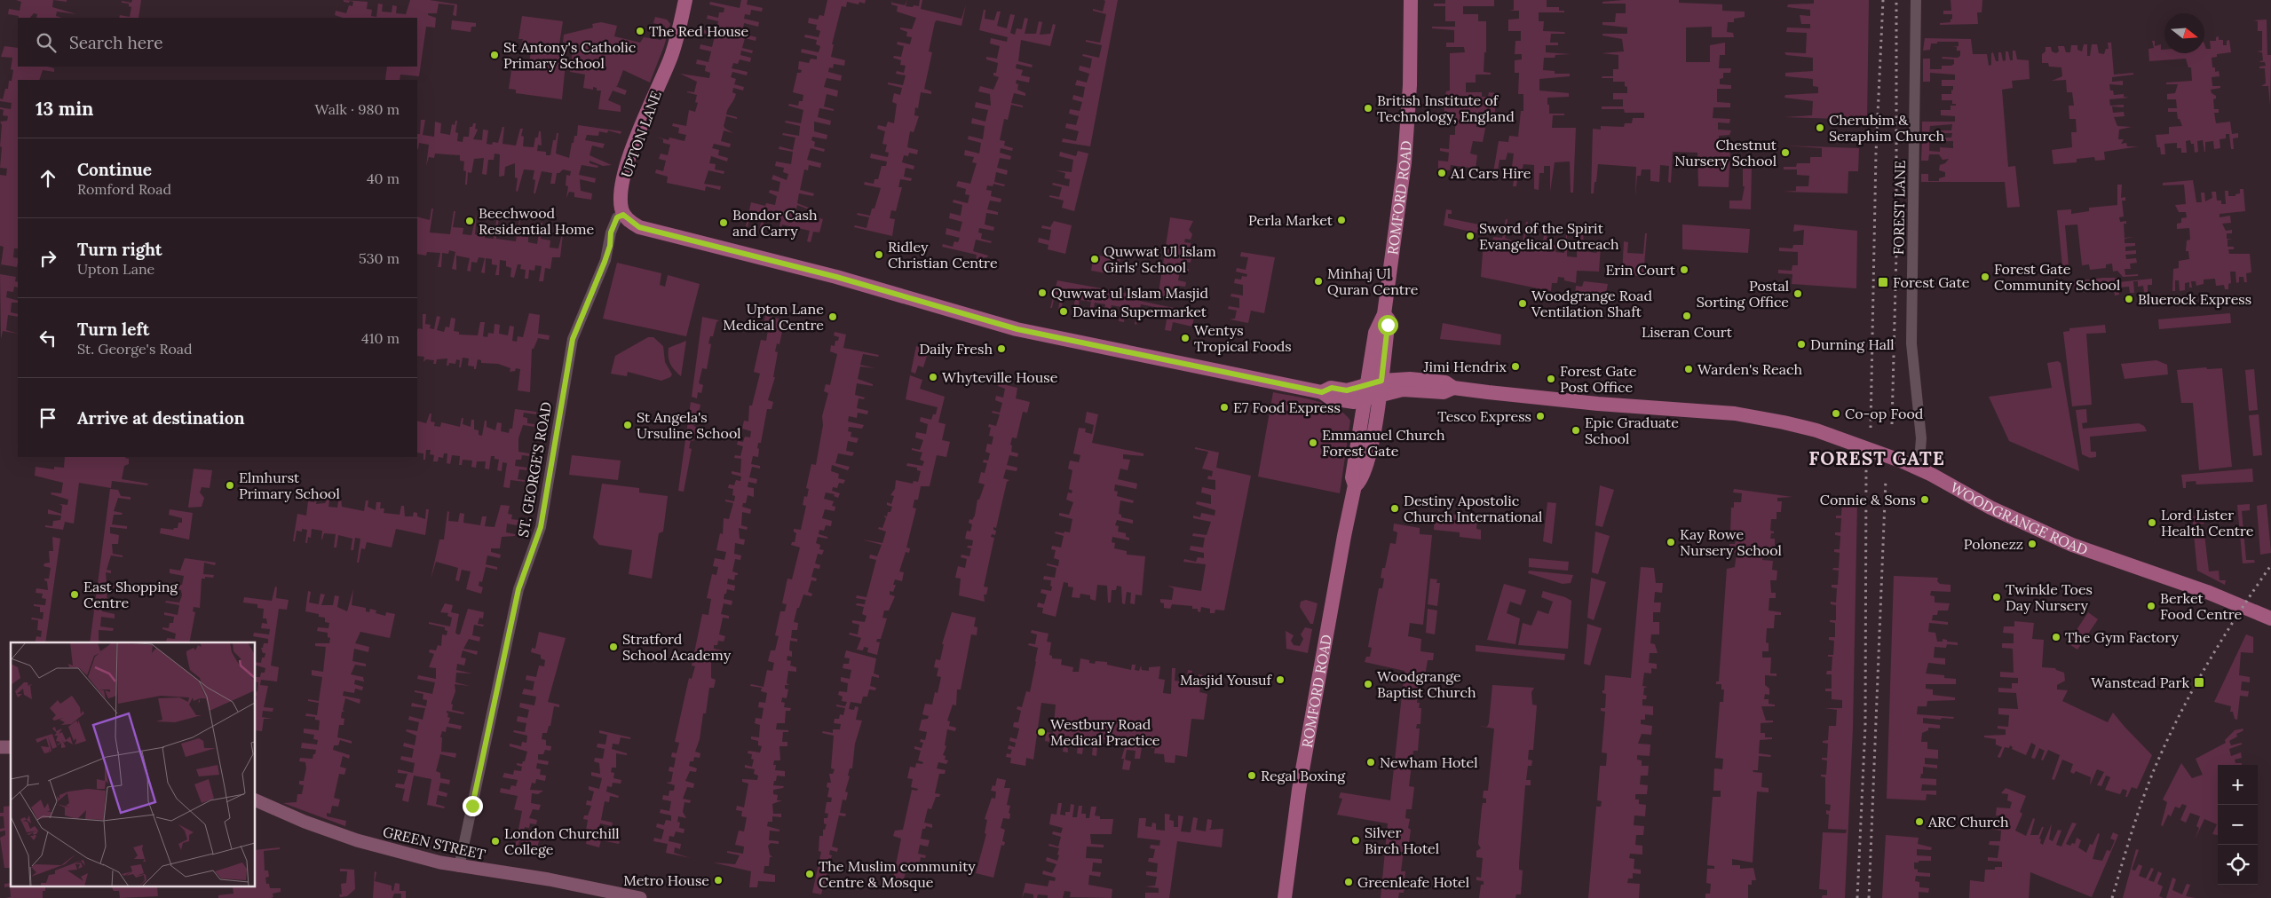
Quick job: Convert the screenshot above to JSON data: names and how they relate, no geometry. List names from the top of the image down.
{
  "streets": {
    "main road": [
      "UPTON LANE",
      "ROMFORD ROAD",
      "WOODGRANGE ROAD",
      "GREEN STREET"
    ],
    "street": ["FOREST LANE", "ST. GEORGE'S ROAD"]
  },
  "crossings": [
    ["UPTON LANE", "ST. GEORGE'S ROAD"],
    ["ROMFORD ROAD", "WOODGRANGE ROAD"],
    ["FOREST LANE", "WOODGRANGE ROAD"],
    ["ST. GEORGE'S ROAD", "GREEN STREET"]
  ],
  "districts": ["FOREST GATE"],
  "places": {
    "other": [
      "The Red House",
      "St Antony's Catholic Primary School",
      "British Institute of Technology, England",
      "Cherubim & Seraphim Church",
      "Chestnut Nursery School",
      "A1 Cars Hire",
      "Perla Market",
      "Beechwood Residential Home",
      "Bondor Cash and Carry",
      "Sword of the Spirit Evangelical Outreach",
      "Ridley Christian Centre",
      "Quwwat Ul Islam Girls' School",
      "Erin Court",
      "Forest Gate Community School",
      "Minhaj Ul Quran Centre",
      "Quwwat ul Islam Masjid",
      "Postal Sorting Office",
      "Bluerock Express",
      "Woodgrange Road Ventilation Shaft",
      "Davina Supermarket",
      "Liseran Court",
      "Upton Lane Medical Centre",
      "Wentys Tropical Foods",
      "Durning Hall",
      "Daily Fresh",
      "Jimi Hendrix",
      "Warden's Reach",
      "Whyteville House",
      "Forest Gate Post Office",
      "E7 Food Express",
      "Co-op Food",
      "Tesco Express",
      "St Angela's Ursuline School",
      "Epic Graduate School",
      "Emmanuel Church Forest Gate",
      "Elmhurst Primary School",
      "Connie & Sons",
      "Destiny Apostolic Church International",
      "Lord Lister Health Centre",
      "Kay Rowe Nursery School",
      "Polonezz",
      "East Shopping Centre",
      "Twinkle Toes Day Nursery",
      "Berket Food Centre",
      "The Gym Factory",
      "Stratford School Academy",
      "Masjid Yousuf",
      "Woodgrange Baptist Church",
      "Westbury Road Medical Practice",
      "Newham Hotel",
      "Regal Boxing",
      "ARC Church",
      "Silver Birch Hotel",
      "London Churchill College",
      "The Muslim community Centre & Mosque",
      "Metro House",
      "Greenleafe Hotel"
    ],
    "transit": ["Forest Gate", "Wanstead Park"]
  },
  "north": "right",
  "page": {
    "search": "Search here",
    "heading": ["13 min", "Walk · 980 m"],
    "list": [
      ["Continue", "Romford Road", "40 m"],
      ["Turn right", "Upton Lane", "530 m"],
      ["Turn left", "St. George's Road", "410 m"],
      "Arrive at destination"
    ],
    "map_buttons": ["+", "−"]
  }
}
